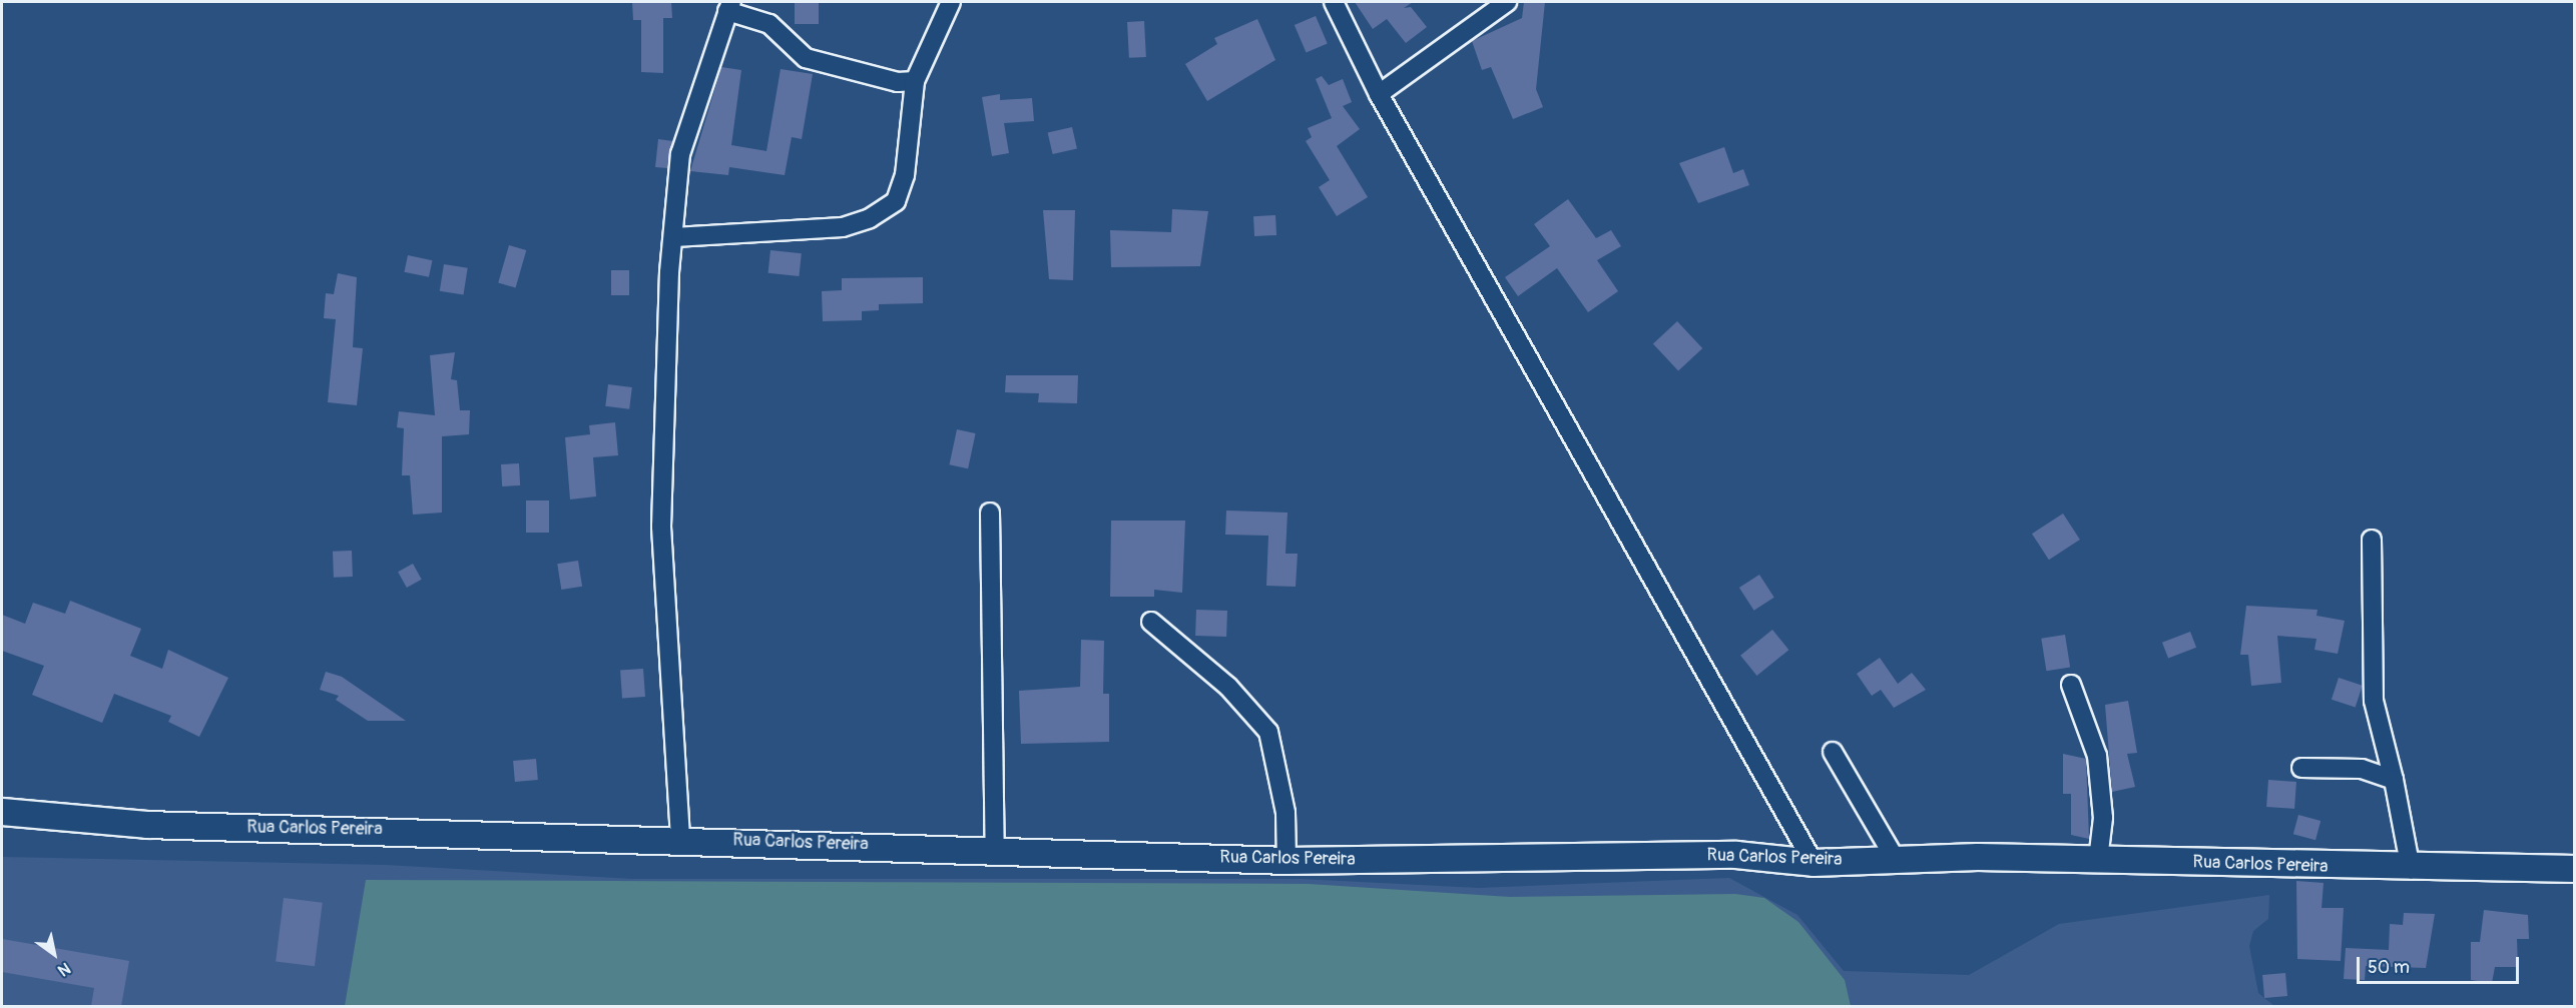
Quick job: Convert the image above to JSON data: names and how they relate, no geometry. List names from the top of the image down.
{
  "streets": {
    "main road": ["Rua Carlos Pereira"]
  },
  "scale_bar": "50 m",
  "north": "bottom right"
}
